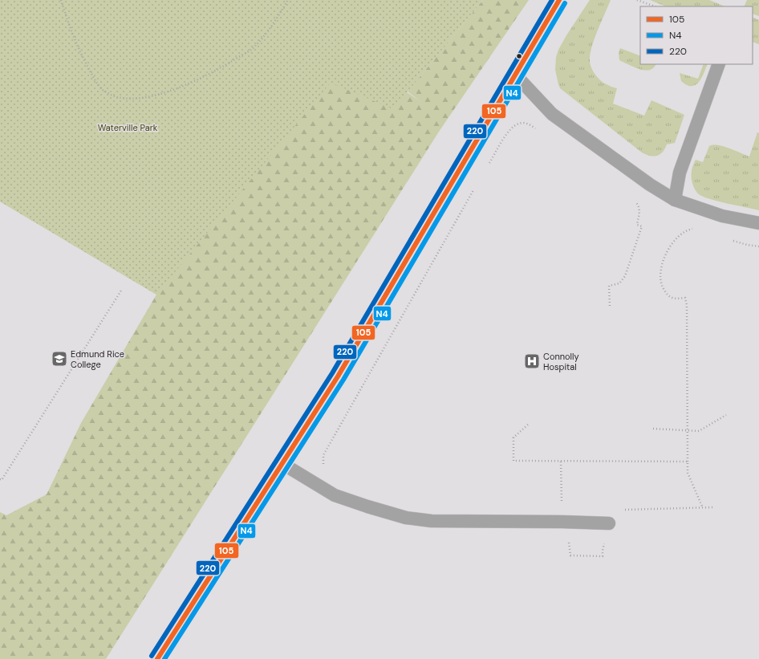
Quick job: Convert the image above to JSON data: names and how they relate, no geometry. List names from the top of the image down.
{
  "parks": ["Waterville Park"],
  "places": {
    "school or university": ["Edmund Rice College"],
    "hospital": ["Connolly Hospital"]
  },
  "lines": ["transit line 105", "transit line 220", "transit line N4"],
  "legend": ["105", "N4", "220"]
}
